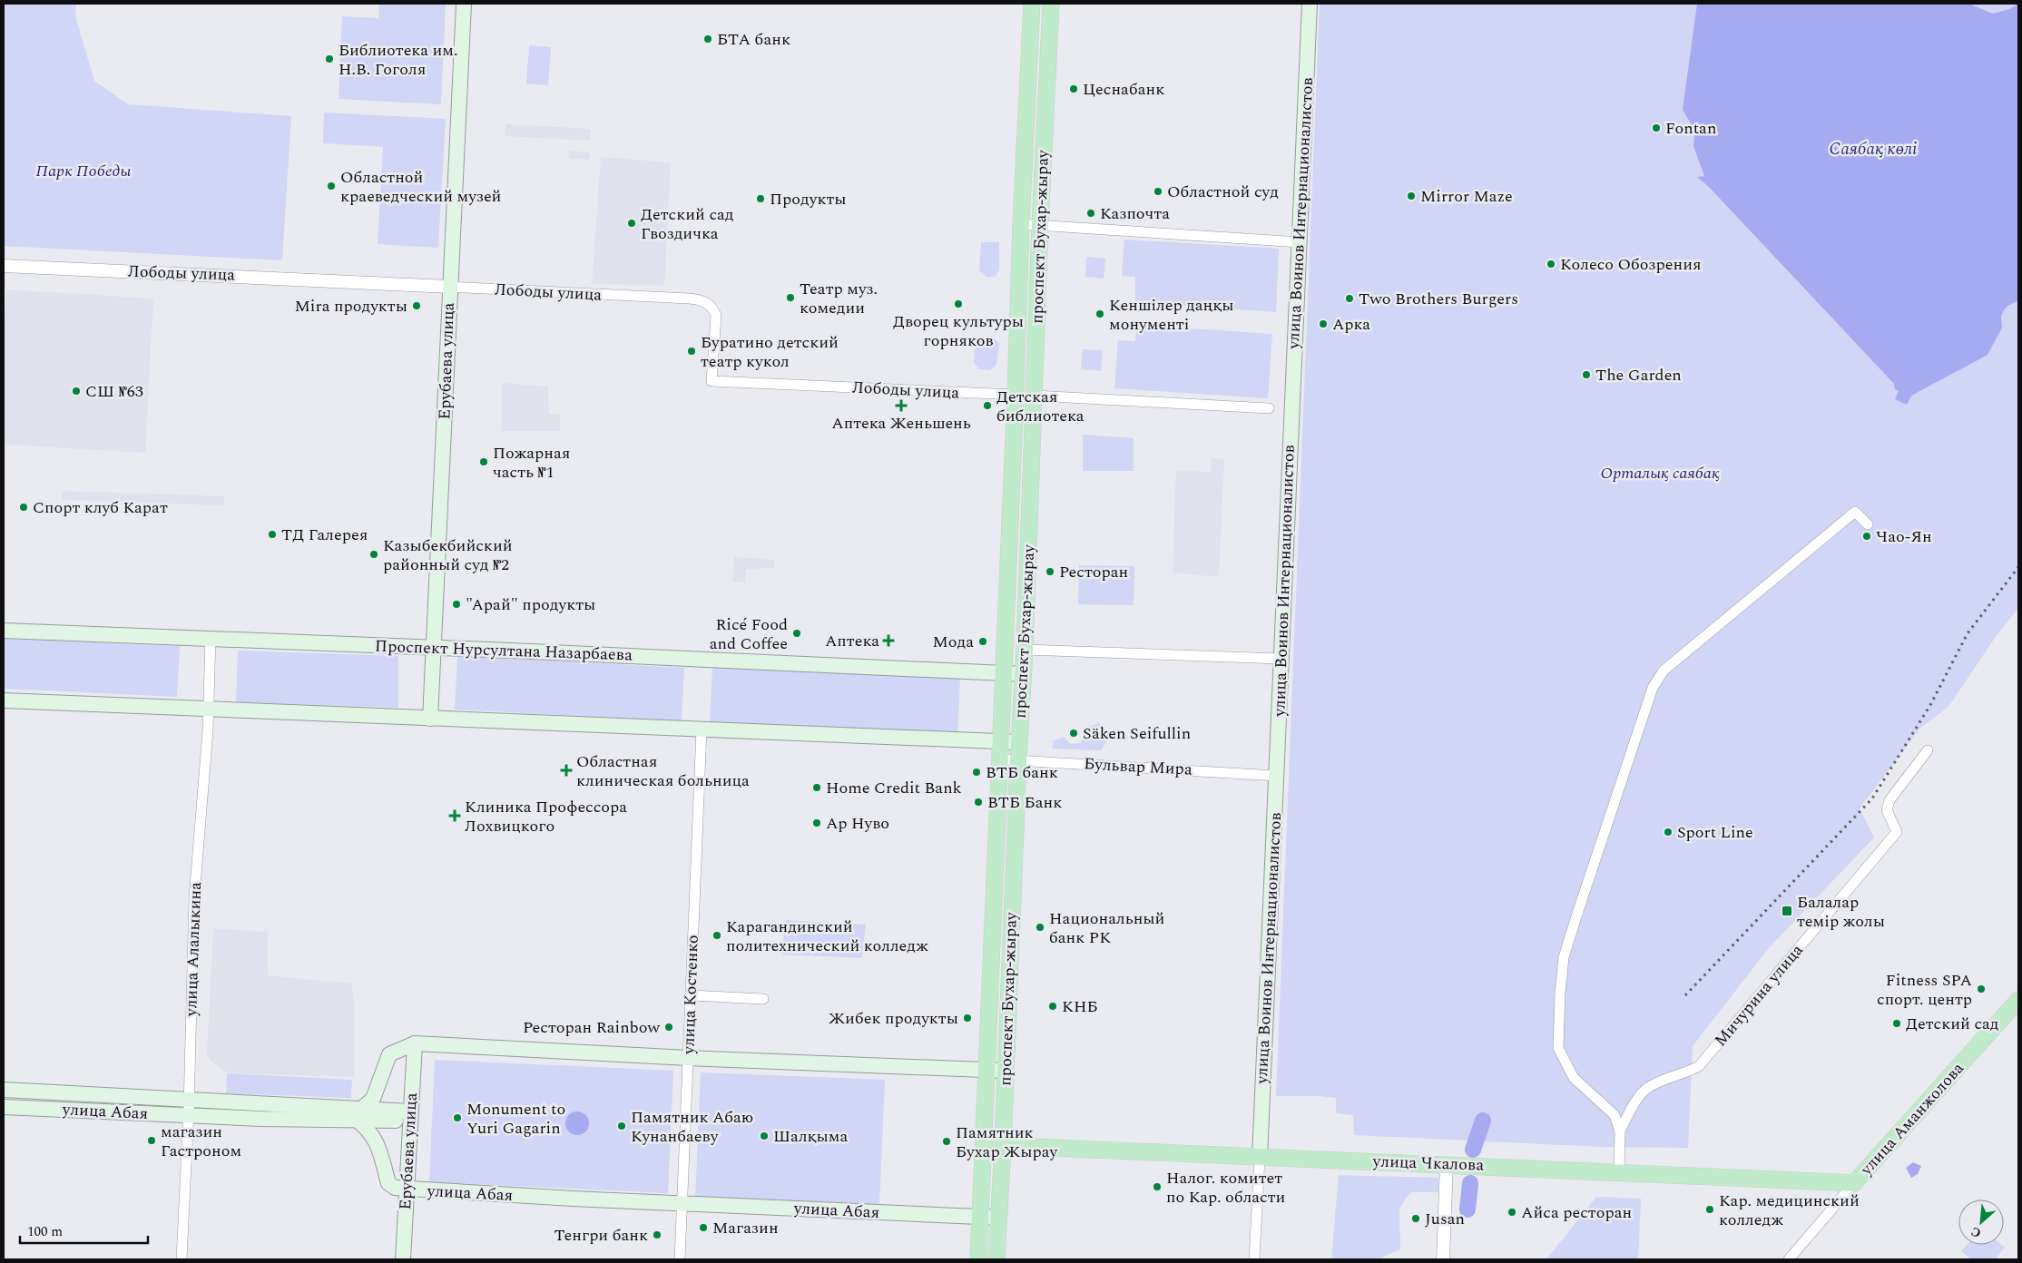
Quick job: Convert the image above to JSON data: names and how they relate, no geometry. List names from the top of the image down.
{
  "streets": {
    "main road": [
      "улица Воинов Интернационалистов",
      "проспект Бухар-жырау",
      "Ерубаева улица",
      "Проспект Нурсултана Назарбаева",
      "улица Абая",
      "улица Аманжолова",
      "улица Чкалова"
    ],
    "street": [
      "Лободы улица",
      "Бульвар Мира",
      "улица Алалыкина",
      "улица Костенко",
      "Мичурина улица"
    ]
  },
  "crossings": [
    ["улица Воинов Интернационалистов", "Бульвар Мира"],
    ["улица Воинов Интернационалистов", "улица Чкалова"],
    ["проспект Бухар-жырау", "Лободы улица"],
    ["проспект Бухар-жырау", "Проспект Нурсултана Назарбаева"],
    ["проспект Бухар-жырау", "Бульвар Мира"],
    ["проспект Бухар-жырау", "улица Абая"],
    ["проспект Бухар-жырау", "улица Чкалова"],
    ["Лободы улица", "Ерубаева улица"],
    ["Ерубаева улица", "Проспект Нурсултана Назарбаева"],
    ["Ерубаева улица", "улица Абая"],
    ["Проспект Нурсултана Назарбаева", "улица Алалыкина"],
    ["улица Алалыкина", "улица Абая"],
    ["улица Костенко", "улица Абая"],
    ["улица Аманжолова", "улица Чкалова"]
  ],
  "water": ["Саябақ көлі"],
  "parks": ["Парк Победы", "Орталық саябақ"],
  "places": {
    "other": [
      "БТА банк",
      "Библиотека им. Н.В. Гоголя",
      "Цеснабанк",
      "Fontan",
      "Областной краеведческий музей",
      "Областной суд",
      "Mirror Maze",
      "Продукты",
      "Казпочта",
      "Детский сад Гвоздичка",
      "Колесо Обозрения",
      "Театр муз. комедии",
      "Two Brothers Burgers",
      "Дворец культуры горняков",
      "Mira продукты",
      "Кеншілер даңқы монументі",
      "Арка",
      "Буратино детский театр кукол",
      "The Garden",
      "СШ №63",
      "Детская библиотека",
      "Пожарная часть №1",
      "Спорт клуб Карат",
      "ТД Галерея",
      "Чао-Ян",
      "Казыбекбийский районный суд №2",
      "Ресторан",
      "\"Арай\" продукты",
      "Ricé Food and Coffee",
      "Мода",
      "Säken Seifullin",
      "ВТБ банк",
      "Home Credit Bank",
      "ВТБ Банк",
      "Ар Нуво",
      "Sport Line",
      "Национальный банк РК",
      "Карагандинский политехнический колледж",
      "Fitness SPA спорт. центр",
      "КНБ",
      "Жибек продукты",
      "Детский сад",
      "Ресторан Rainbow",
      "Monument to Yuri Gagarin",
      "Памятник Абаю Кунанбаеву",
      "Шалқыма",
      "магазин Гастроном",
      "Памятник Бухар Жырау",
      "Налог. комитет по Кар. области",
      "Кар. медицинский колледж",
      "Айса ресторан",
      "Jusan",
      "Магазин",
      "Тенгри банк"
    ],
    "health": [
      "Аптека Женьшень",
      "Аптека",
      "Областная клиническая больница",
      "Клиника Профессора Лохвицкого"
    ],
    "transit": ["Балалар темір жолы"]
  },
  "scale_bar": "100 m",
  "north": "bottom left"
}
